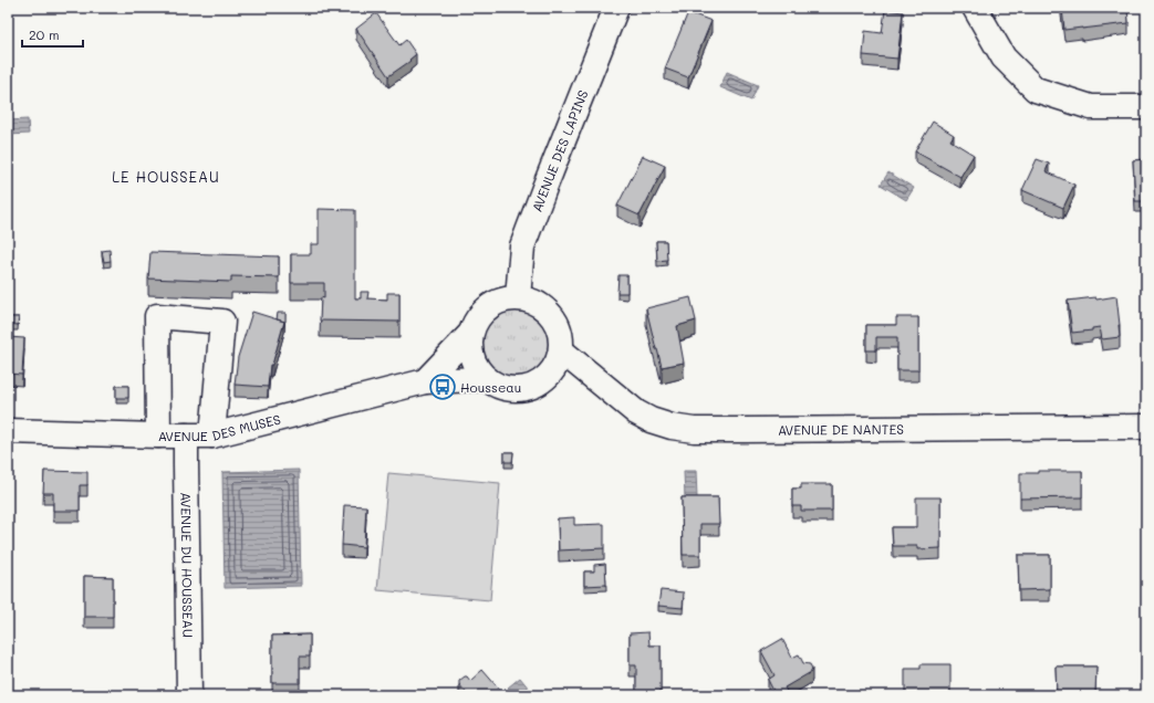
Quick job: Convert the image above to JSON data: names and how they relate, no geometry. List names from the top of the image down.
{
  "streets": {
    "street": [
      "AVENUE DES LAPINS",
      "AVENUE DES MUSES",
      "AVENUE DE NANTES",
      "AVENUE DU HOUSSEAU"
    ]
  },
  "crossings": [
    ["AVENUE DES LAPINS", "AVENUE DES MUSES"],
    ["AVENUE DES LAPINS", "AVENUE DE NANTES"],
    ["AVENUE DES MUSES", "AVENUE DE NANTES"],
    ["AVENUE DES MUSES", "AVENUE DU HOUSSEAU"]
  ],
  "districts": ["LE HOUSSEAU"],
  "places": {
    "bus stop": ["Housseau"]
  },
  "scale_bar": "20 m"
}
